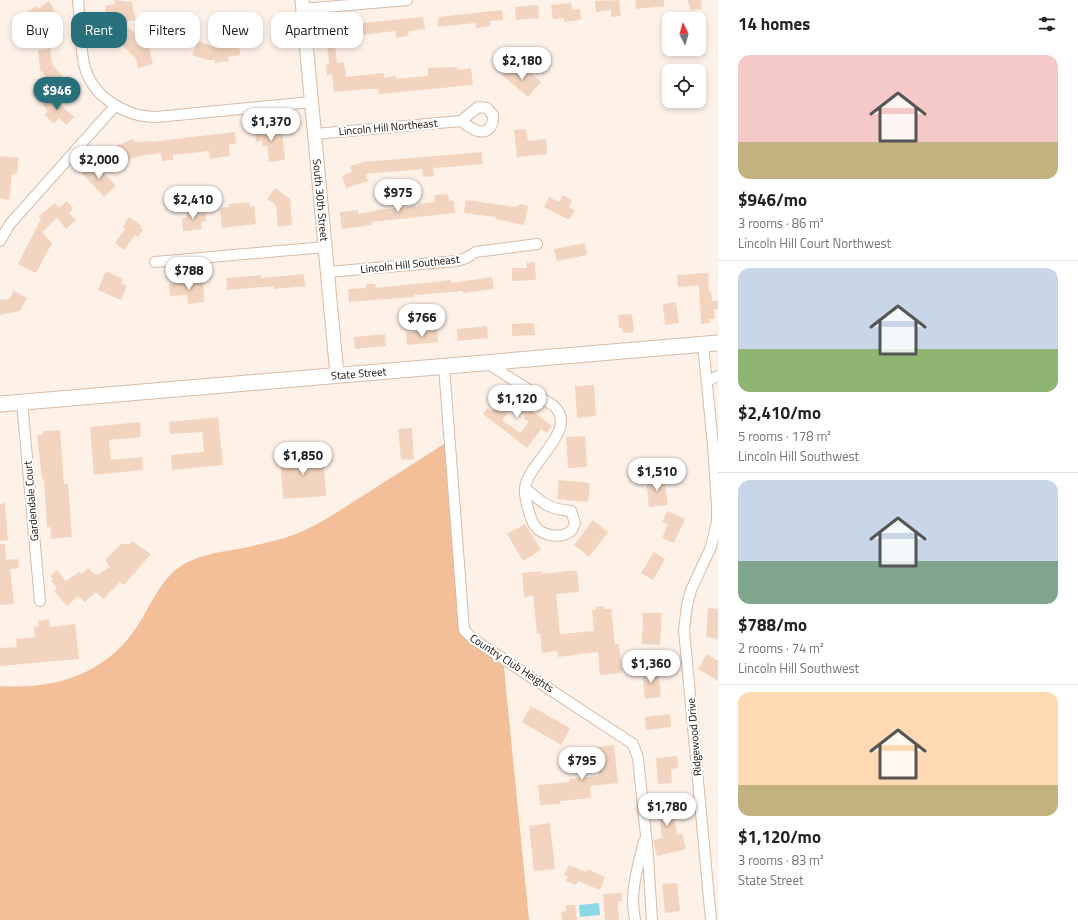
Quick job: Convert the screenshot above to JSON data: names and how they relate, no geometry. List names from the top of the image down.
{
  "streets": {
    "main road": ["State Street"],
    "street": [
      "Lincoln Hill Northeast",
      "South 30th Street",
      "Lincoln Hill Southeast",
      "Gardendale Court",
      "Country Club Heights",
      "Ridgewood Drive"
    ]
  },
  "crossings": [
    ["Lincoln Hill Northeast", "South 30th Street"],
    ["South 30th Street", "Lincoln Hill Southeast"],
    ["South 30th Street", "State Street"],
    ["State Street", "Gardendale Court"],
    ["State Street", "Country Club Heights"],
    ["State Street", "Ridgewood Drive"]
  ],
  "north": "top",
  "page": {
    "heading": "14 homes",
    "chip": [
      "Buy",
      "Rent",
      "Filters",
      "New",
      "Apartment"
    ],
    "price": [
      "$2,180",
      "$946",
      "$1,370",
      "$2,000",
      "$975",
      "$2,410",
      "$788",
      "$766",
      "$1,120",
      "$1,850",
      "$1,510",
      "$1,360",
      "$795",
      "$1,780"
    ],
    "list": [
      {
        "name": "$946/mo",
        "note": "3 rooms · 86 m² · Lincoln Hill Court Northwest"
      },
      {
        "name": "$2,410/mo",
        "note": "5 rooms · 178 m² · Lincoln Hill Southwest"
      },
      {
        "name": "$788/mo",
        "note": "2 rooms · 74 m² · Lincoln Hill Southwest"
      },
      {
        "name": "$1,120/mo",
        "note": "3 rooms · 83 m² · State Street"
      }
    ]
  }
}
